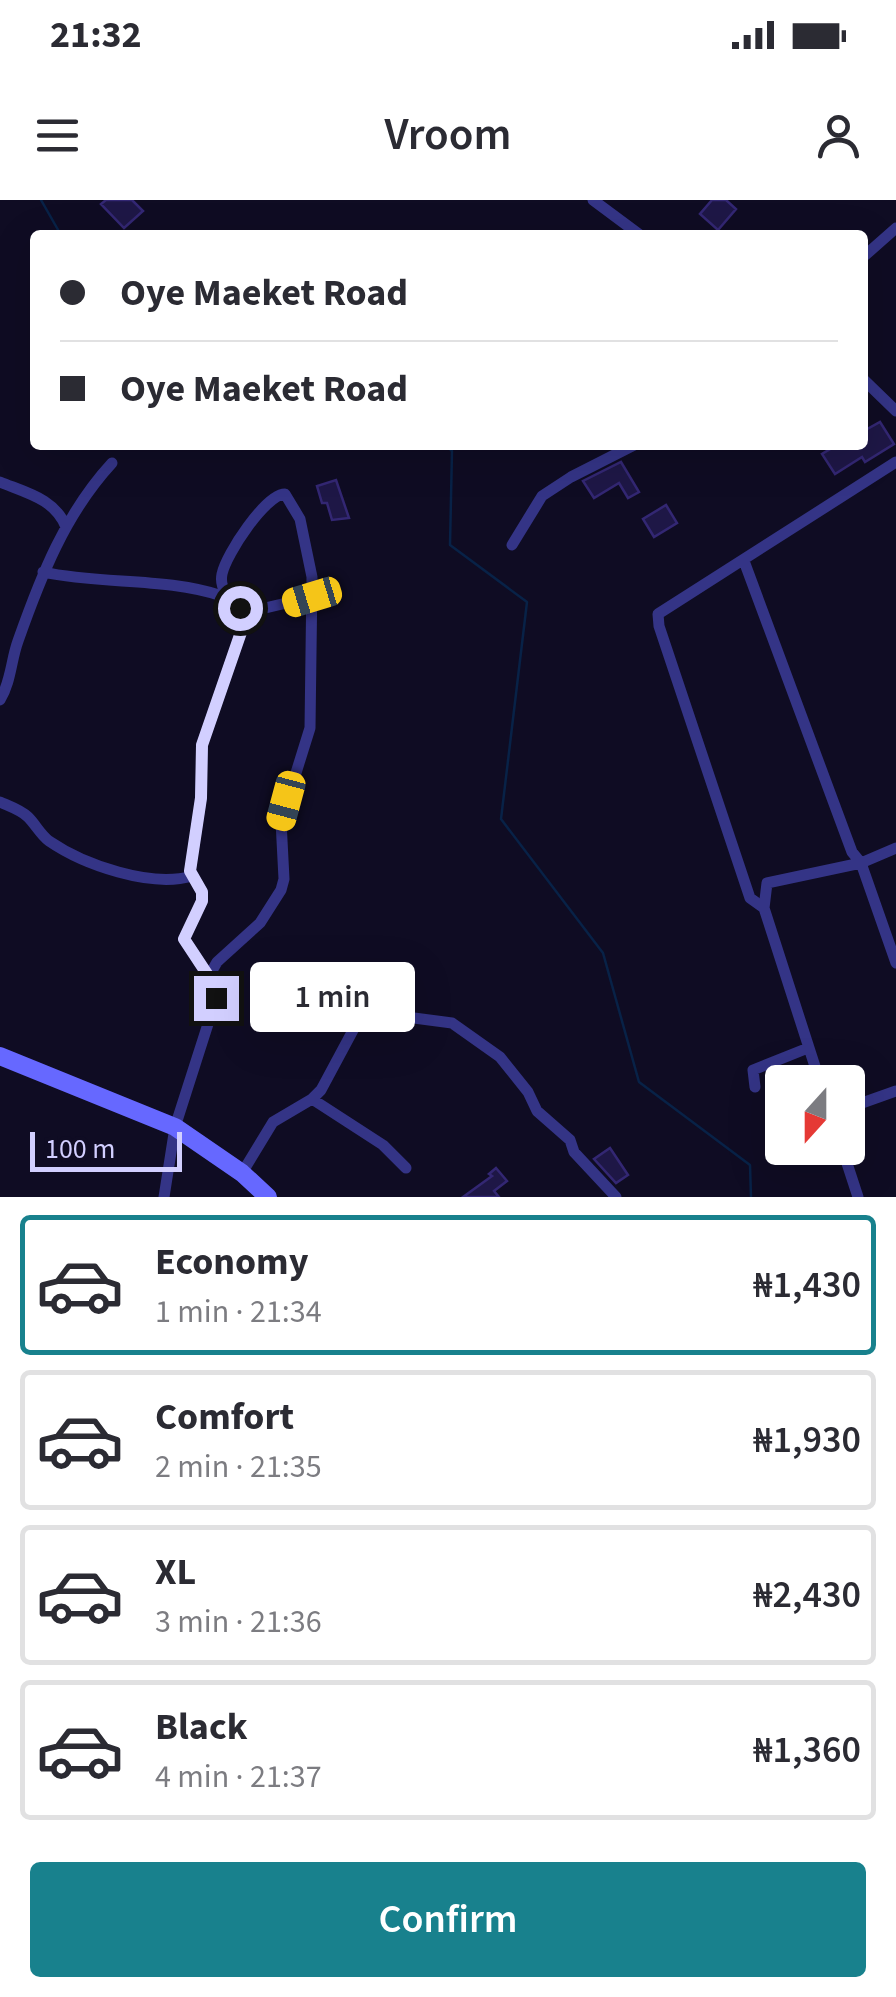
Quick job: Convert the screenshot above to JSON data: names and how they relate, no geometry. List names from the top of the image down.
{
  "scale_bar": "100 m",
  "north": "bottom",
  "page": {
    "status": "21:32",
    "header": "Vroom",
    "banner": ["Oye Maeket Road", "Oye Maeket Road"],
    "bubble": "1 min",
    "scale": "100 m",
    "list": [
      {
        "name": "Economy",
        "note": "1 min · 21:34",
        "value": "₦1,430"
      },
      {
        "name": "Comfort",
        "note": "2 min · 21:35",
        "value": "₦1,930"
      },
      {
        "name": "XL",
        "note": "3 min · 21:36",
        "value": "₦2,430"
      },
      {
        "name": "Black",
        "note": "4 min · 21:37",
        "value": "₦1,360"
      }
    ],
    "buttons": "Confirm"
  }
}
